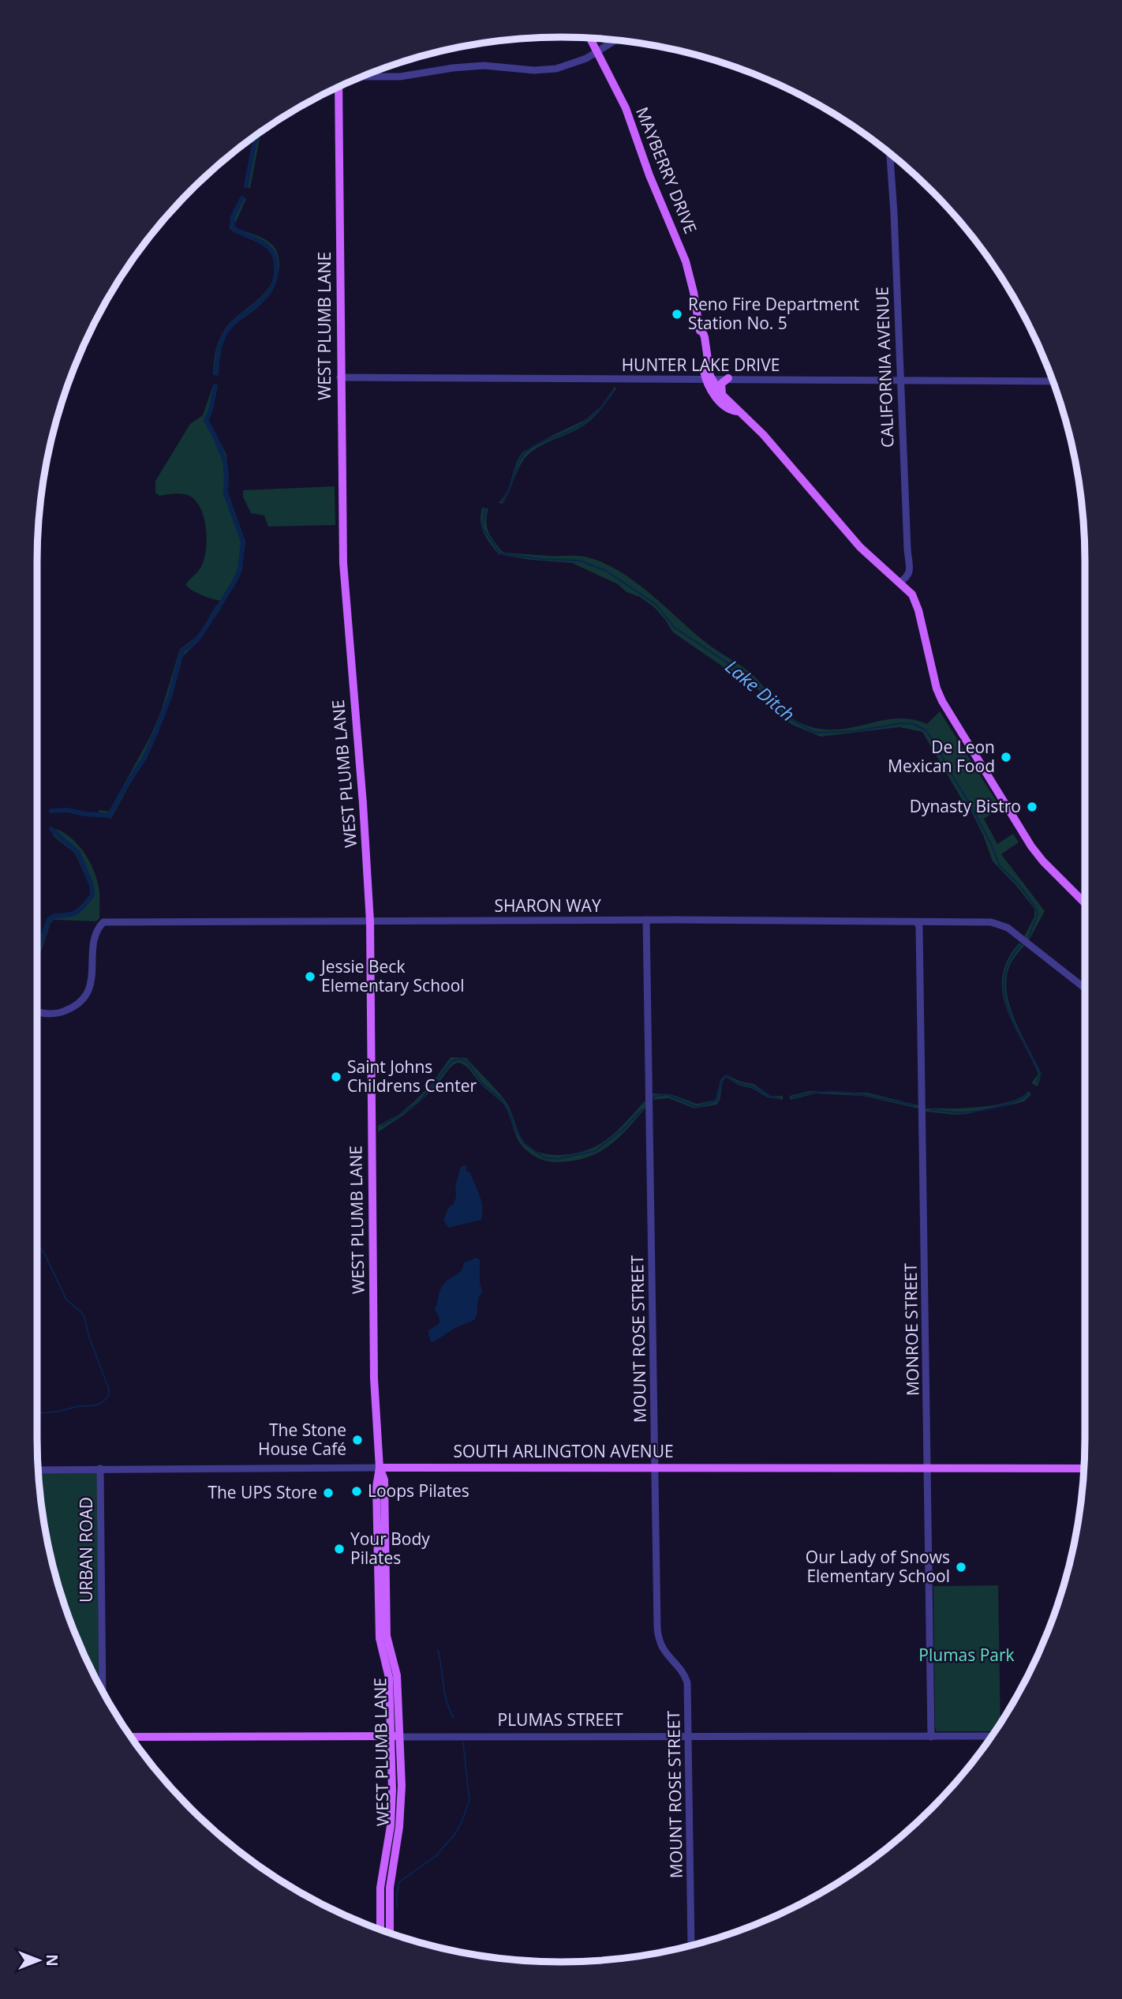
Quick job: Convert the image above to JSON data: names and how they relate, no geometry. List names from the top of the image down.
{
  "streets": {
    "main road": [
      "MAYBERRY DRIVE",
      "WEST PLUMB LANE",
      "SOUTH ARLINGTON AVENUE",
      "PLUMAS STREET"
    ],
    "street": [
      "HUNTER LAKE DRIVE",
      "CALIFORNIA AVENUE",
      "SHARON WAY",
      "MONROE STREET",
      "MOUNT ROSE STREET",
      "URBAN ROAD"
    ]
  },
  "crossings": [
    ["MAYBERRY DRIVE", "HUNTER LAKE DRIVE"],
    ["MAYBERRY DRIVE", "CALIFORNIA AVENUE"],
    ["WEST PLUMB LANE", "HUNTER LAKE DRIVE"],
    ["WEST PLUMB LANE", "SHARON WAY"],
    ["WEST PLUMB LANE", "SOUTH ARLINGTON AVENUE"],
    ["WEST PLUMB LANE", "PLUMAS STREET"],
    ["HUNTER LAKE DRIVE", "CALIFORNIA AVENUE"],
    ["SHARON WAY", "MONROE STREET"],
    ["SHARON WAY", "MOUNT ROSE STREET"],
    ["MONROE STREET", "SOUTH ARLINGTON AVENUE"],
    ["MONROE STREET", "PLUMAS STREET"],
    ["MOUNT ROSE STREET", "SOUTH ARLINGTON AVENUE"],
    ["MOUNT ROSE STREET", "PLUMAS STREET"],
    ["SOUTH ARLINGTON AVENUE", "URBAN ROAD"]
  ],
  "water": ["Lake Ditch"],
  "parks": ["Plumas Park"],
  "places": [
    "Reno Fire Department Station No. 5",
    "De Leon Mexican Food",
    "Dynasty Bistro",
    "Jessie Beck Elementary School",
    "Saint Johns Childrens Center",
    "The Stone House Café",
    "Loops Pilates",
    "The UPS Store",
    "Your Body Pilates",
    "Our Lady of Snows Elementary School"
  ],
  "north": "right"
}
